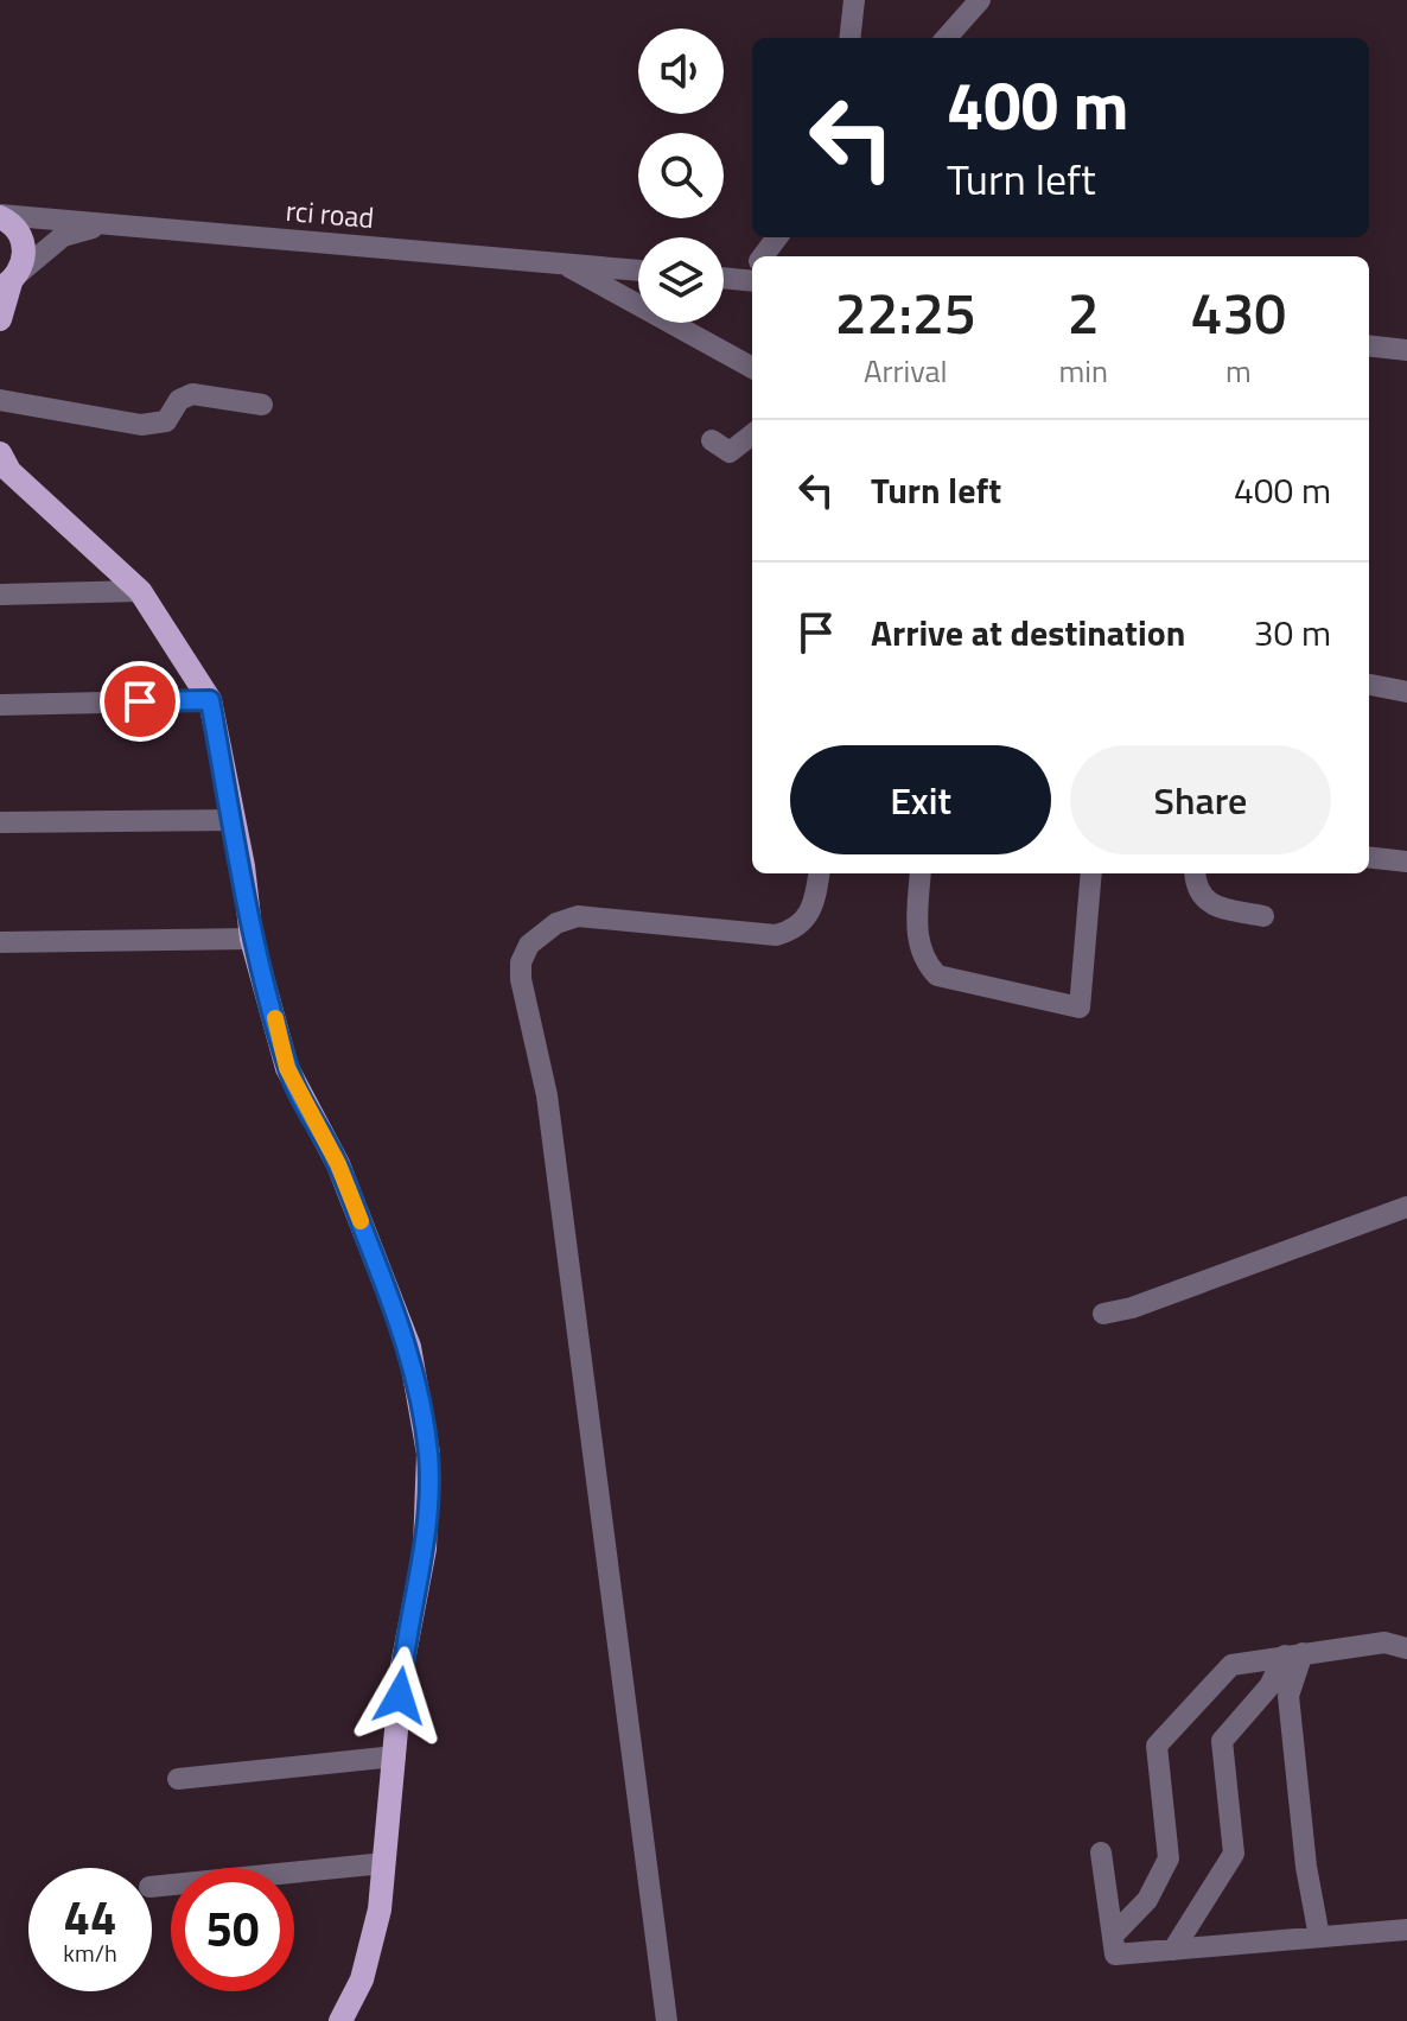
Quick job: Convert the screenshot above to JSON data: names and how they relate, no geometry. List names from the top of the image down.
{
  "streets": {
    "street": ["rci road"]
  },
  "page": {
    "turn": ["400 m", "Turn left"],
    "eta": [
      "22:25",
      "Arrival",
      "2",
      "min",
      "430",
      "m"
    ],
    "list": [
      {
        "name": "Turn left",
        "value": "400 m"
      },
      {
        "name": "Arrive at destination",
        "value": "30 m"
      }
    ],
    "buttons": ["Exit", "Share"],
    "speed": "44 km/h",
    "limit": "50"
  }
}
